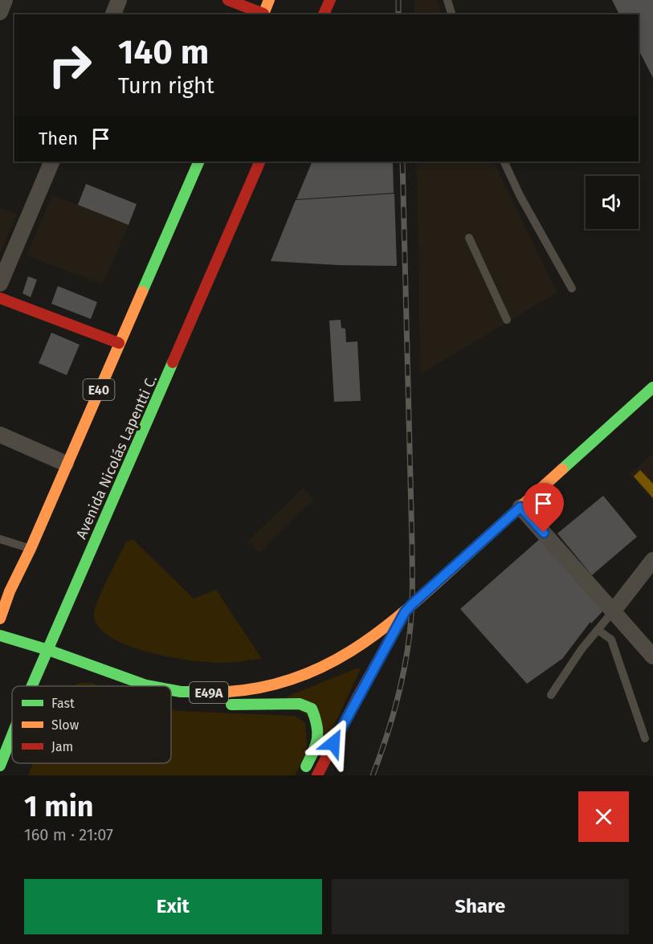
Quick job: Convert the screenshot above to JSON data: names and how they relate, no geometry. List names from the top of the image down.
{
  "streets": {
    "main road": ["E40", "Avenida Nicolás Lapentti C.", "E49A"]
  },
  "crossings": [
    ["Avenida Nicolás Lapentti C.", "E49A"]
  ],
  "legend": ["Fast", "Slow", "Jam"],
  "page": {
    "turn": ["140 m", "Turn right"],
    "then": "Then",
    "heading": ["1 min", "160 m · 21:07"],
    "buttons": ["Exit", "Share"]
  }
}
